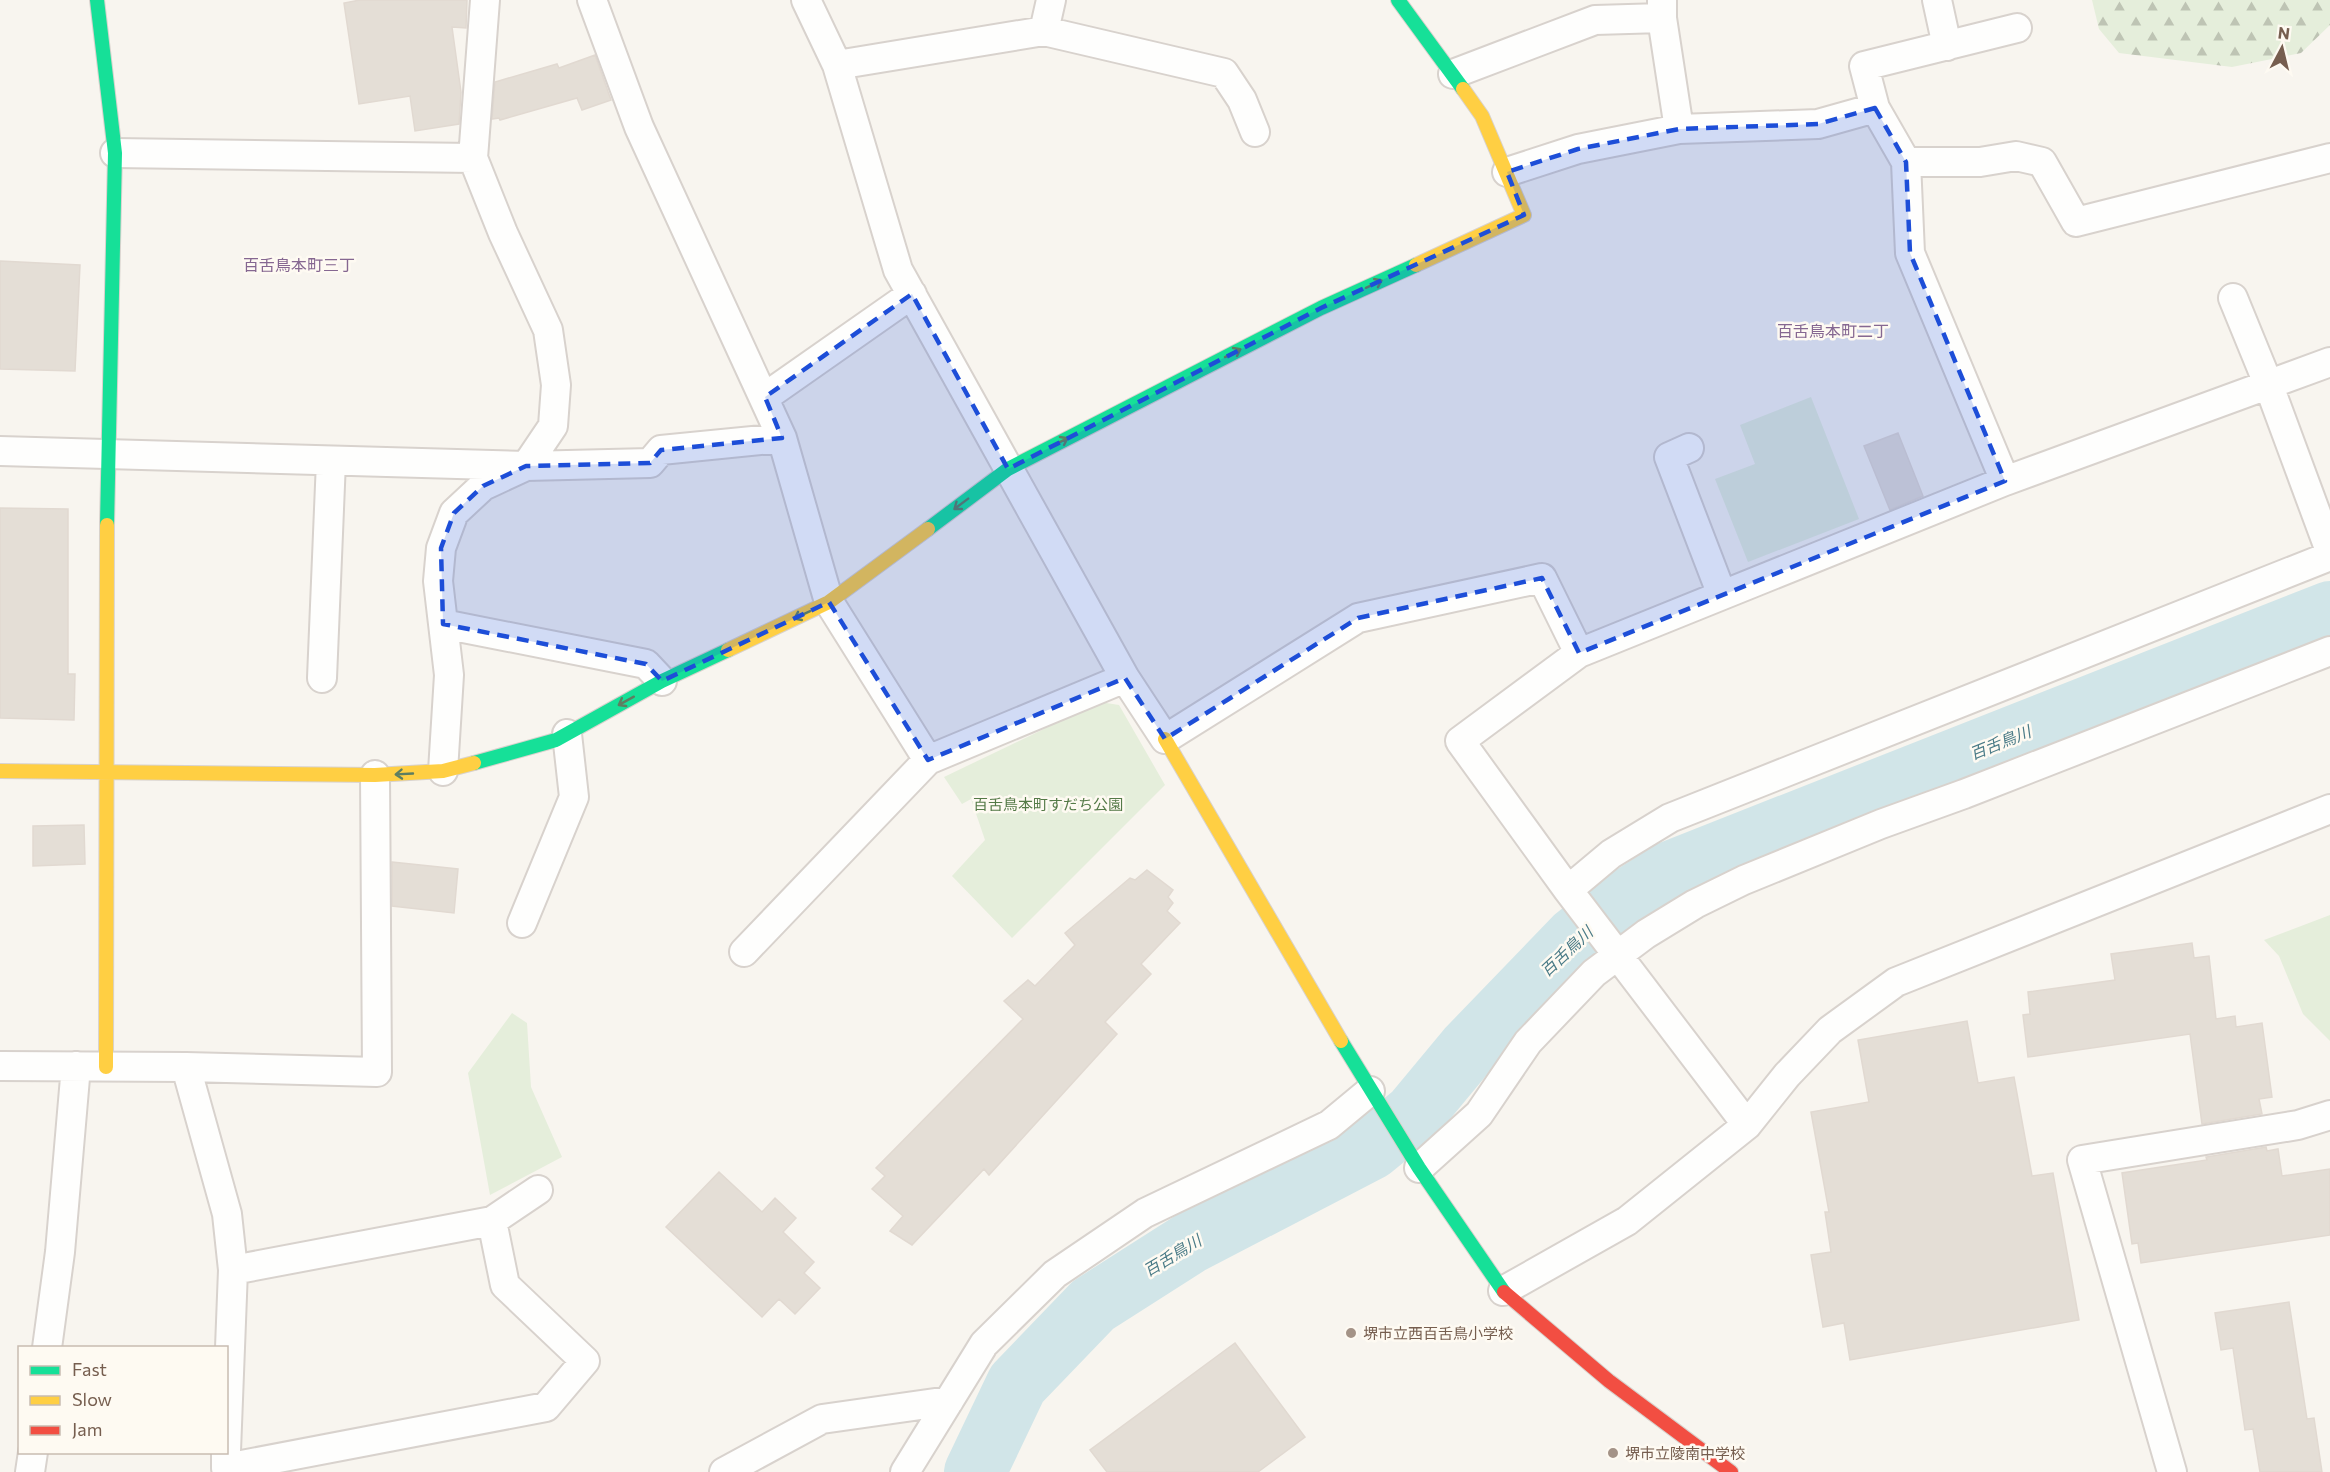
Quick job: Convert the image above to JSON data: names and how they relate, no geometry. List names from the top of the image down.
{
  "districts": ["百舌鳥本町三丁", "百舌鳥本町二丁"],
  "water": ["百舌鳥川"],
  "parks": ["百舌鳥本町すだち公園"],
  "places": ["堺市立西百舌鳥小学校", "堺市立陵南中学校"],
  "legend": ["Fast", "Slow", "Jam"],
  "north": "top"
}
